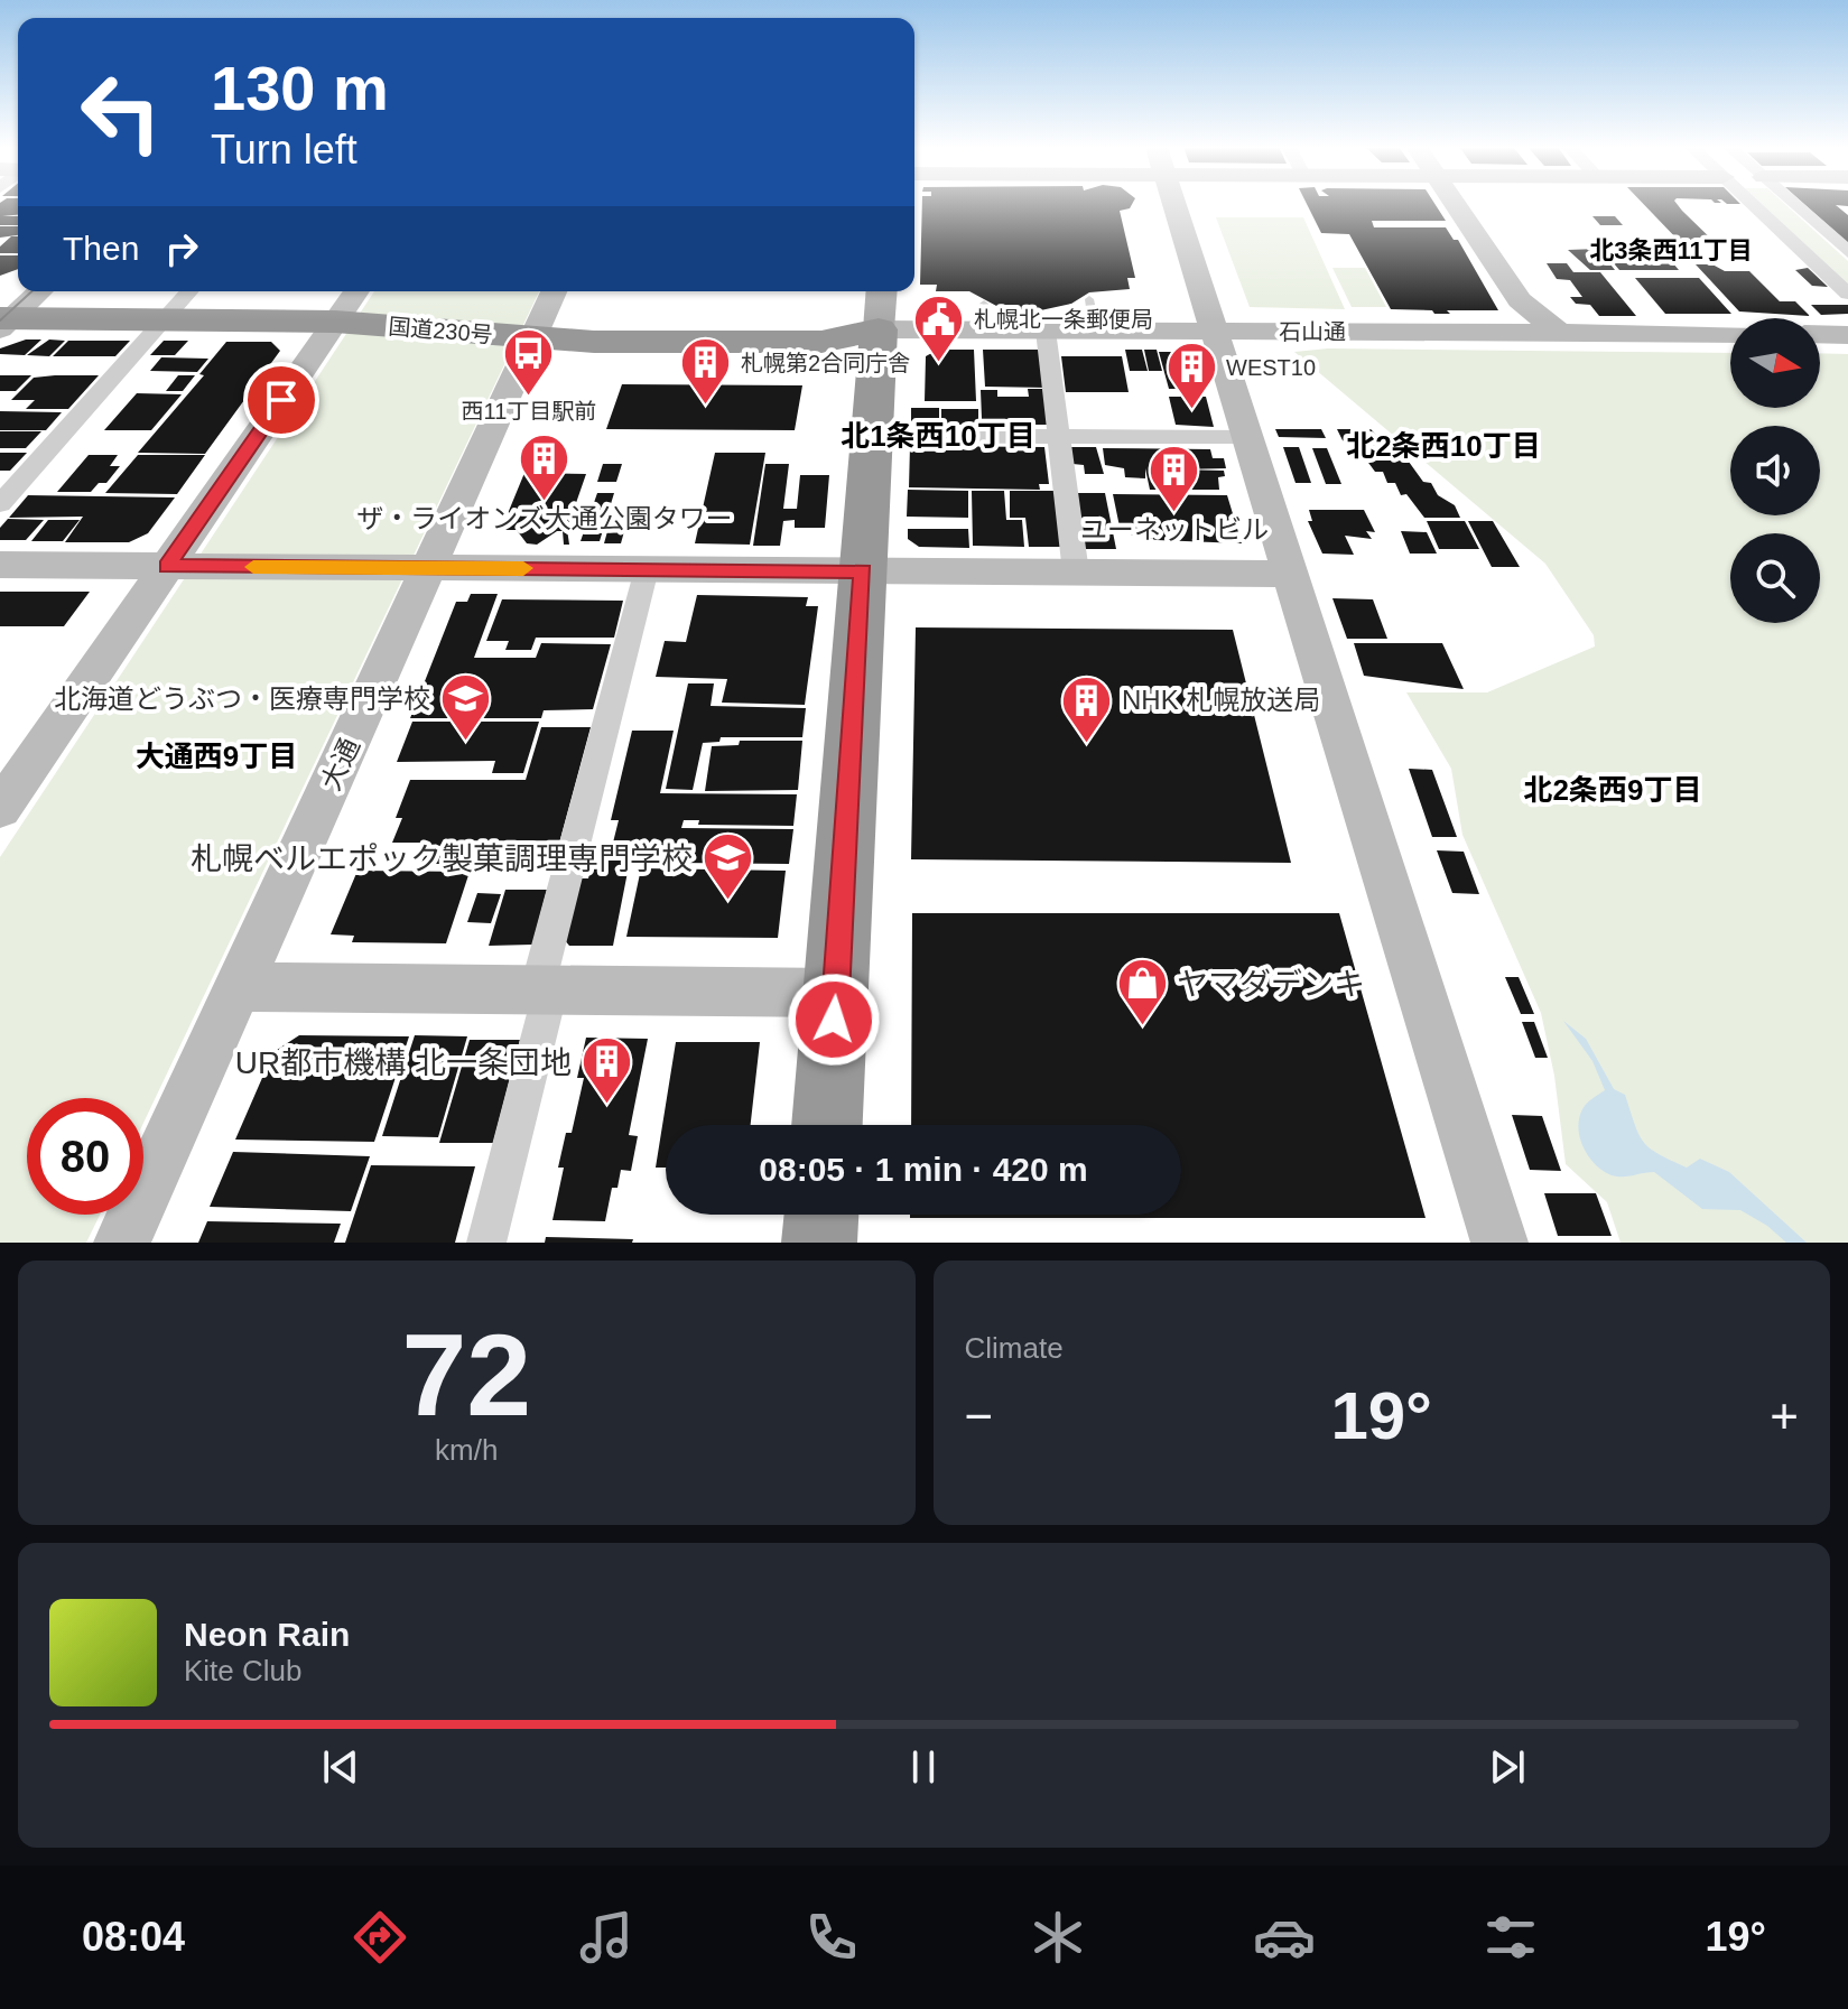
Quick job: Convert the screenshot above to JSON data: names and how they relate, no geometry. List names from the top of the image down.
{
  "streets": {
    "highway": ["国道230号"],
    "street": ["石山通", "大通"]
  },
  "crossings": [
    ["国道230号", "石山通"],
    ["国道230号", "大通"]
  ],
  "districts": [
    "北3条西11丁目",
    "北1条西10丁目",
    "北2条西10丁目",
    "大通西9丁目",
    "北2条西9丁目"
  ],
  "places": {
    "public building": ["札幌北一条郵便局"],
    "bus stop": ["西11丁目駅前"],
    "building": [
      "札幌第2合同庁舎",
      "WEST10",
      "ザ・ライオンズ大通公園タワー",
      "ユーネットビル",
      "NHK 札幌放送局",
      "UR都市機構 北一条団地"
    ],
    "school or university": ["北海道どうぶつ・医療専門学校", "札幌ベルエポック製菓調理専門学校"],
    "shop": ["ヤマダデンキ"]
  },
  "north": "right",
  "page": {
    "turn": ["130 m", "Turn left"],
    "then": "Then",
    "limit": "80",
    "trip": "08:05 · 1 min · 420 m",
    "tile": [
      ["72", "km/h"],
      "Climate"
    ],
    "heat": ["−", "19°", "+"],
    "song": ["Neon Rain", "Kite Club"],
    "tabs": ["08:04", "19°"]
  }
}
